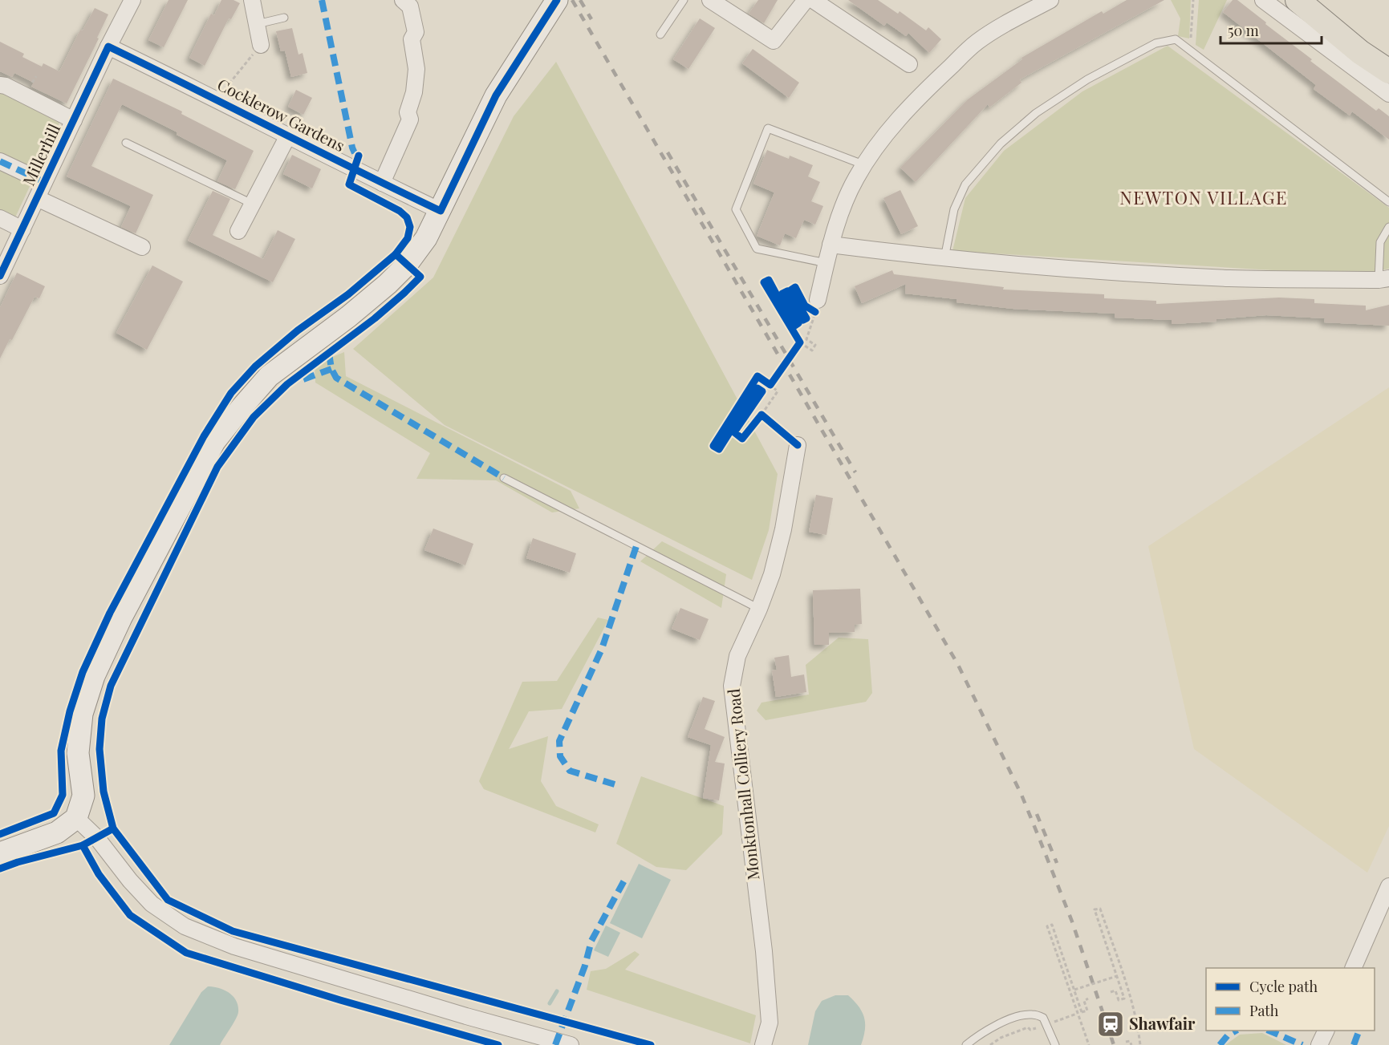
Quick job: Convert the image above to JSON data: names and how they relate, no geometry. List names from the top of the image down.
{
  "streets": {
    "street": ["Cocklerow Gardens", "Millerhill", "Monktonhall Colliery Road"]
  },
  "crossings": [
    ["Cocklerow Gardens", "Millerhill"]
  ],
  "districts": ["NEWTON VILLAGE"],
  "places": {
    "station": ["Shawfair"]
  },
  "legend": ["Cycle path", "Path"],
  "scale_bar": "50 m"
}
